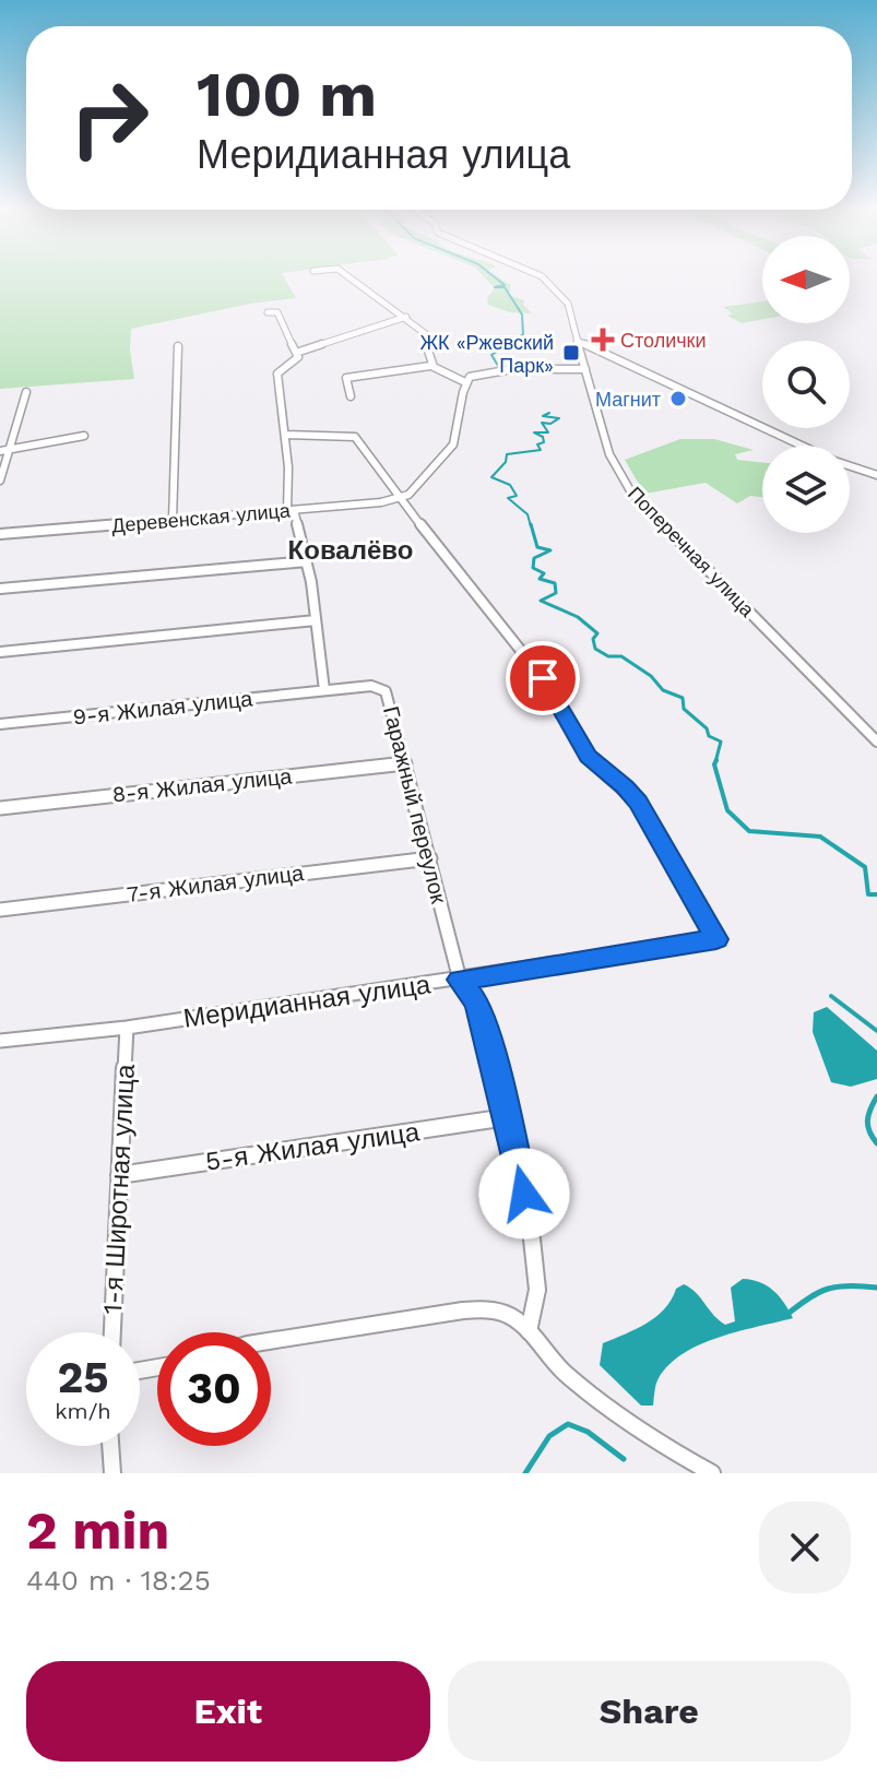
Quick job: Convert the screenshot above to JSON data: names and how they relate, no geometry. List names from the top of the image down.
{
  "streets": {
    "street": [
      "Деревенская улица",
      "Поперечная улица",
      "9-я Жилая улица",
      "8-я Жилая улица",
      "Гаражный переулок",
      "7-я Жилая улица",
      "Меридианная улица",
      "5-я Жилая улица",
      "1-я Широтная улица"
    ]
  },
  "crossings": [
    ["Деревенская улица", "Меридианная улица"],
    ["9-я Жилая улица", "Гаражный переулок"],
    ["8-я Жилая улица", "Гаражный переулок"],
    ["Гаражный переулок", "7-я Жилая улица"],
    ["Гаражный переулок", "Меридианная улица"],
    ["Гаражный переулок", "5-я Жилая улица"],
    ["Меридианная улица", "1-я Широтная улица"],
    ["5-я Жилая улица", "1-я Широтная улица"]
  ],
  "districts": ["Ковалёво"],
  "places": {
    "health": ["Столички"],
    "transit": ["ЖК «Ржевский Парк»"],
    "other": ["Магнит"]
  },
  "north": "left",
  "page": {
    "turn": ["100 m", "Меридианная улица"],
    "speed": "25 km/h",
    "limit": "30",
    "heading": ["2 min", "440 m · 18:25"],
    "buttons": ["Exit", "Share"]
  }
}
